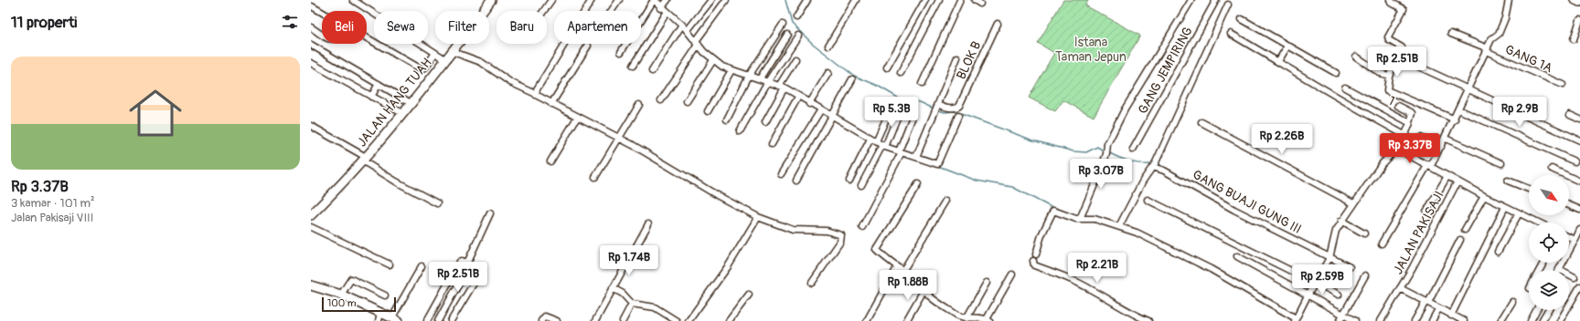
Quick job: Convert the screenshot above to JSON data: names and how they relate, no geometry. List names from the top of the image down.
{
  "streets": {
    "main road": ["JALAN HANG TUAH"],
    "street": [
      "GANG 1A",
      "BLOK B",
      "GANG JEMPIRING",
      "1",
      "GANG BUAJI GUNG III",
      "JALAN PAKISAJI"
    ]
  },
  "parks": ["Istana Taman Jepun"],
  "scale_bar": "100 m",
  "north": "bottom right",
  "page": {
    "heading": "11 properti",
    "chip": [
      "Beli",
      "Sewa",
      "Filter",
      "Baru",
      "Apartemen"
    ],
    "list": [
      {
        "name": "Rp 3.37B",
        "note": "3 kamar · 101 m² · Jalan Pakisaji VIII"
      }
    ],
    "price": [
      "Rp 2.51B",
      "Rp 5.3B",
      "Rp 2.9B",
      "Rp 2.26B",
      "Rp 3.37B",
      "Rp 3.07B",
      "Rp 1.74B",
      "Rp 2.21B",
      "Rp 2.51B",
      "Rp 2.59B",
      "Rp 1.88B"
    ],
    "scale": "100 m"
  }
}
